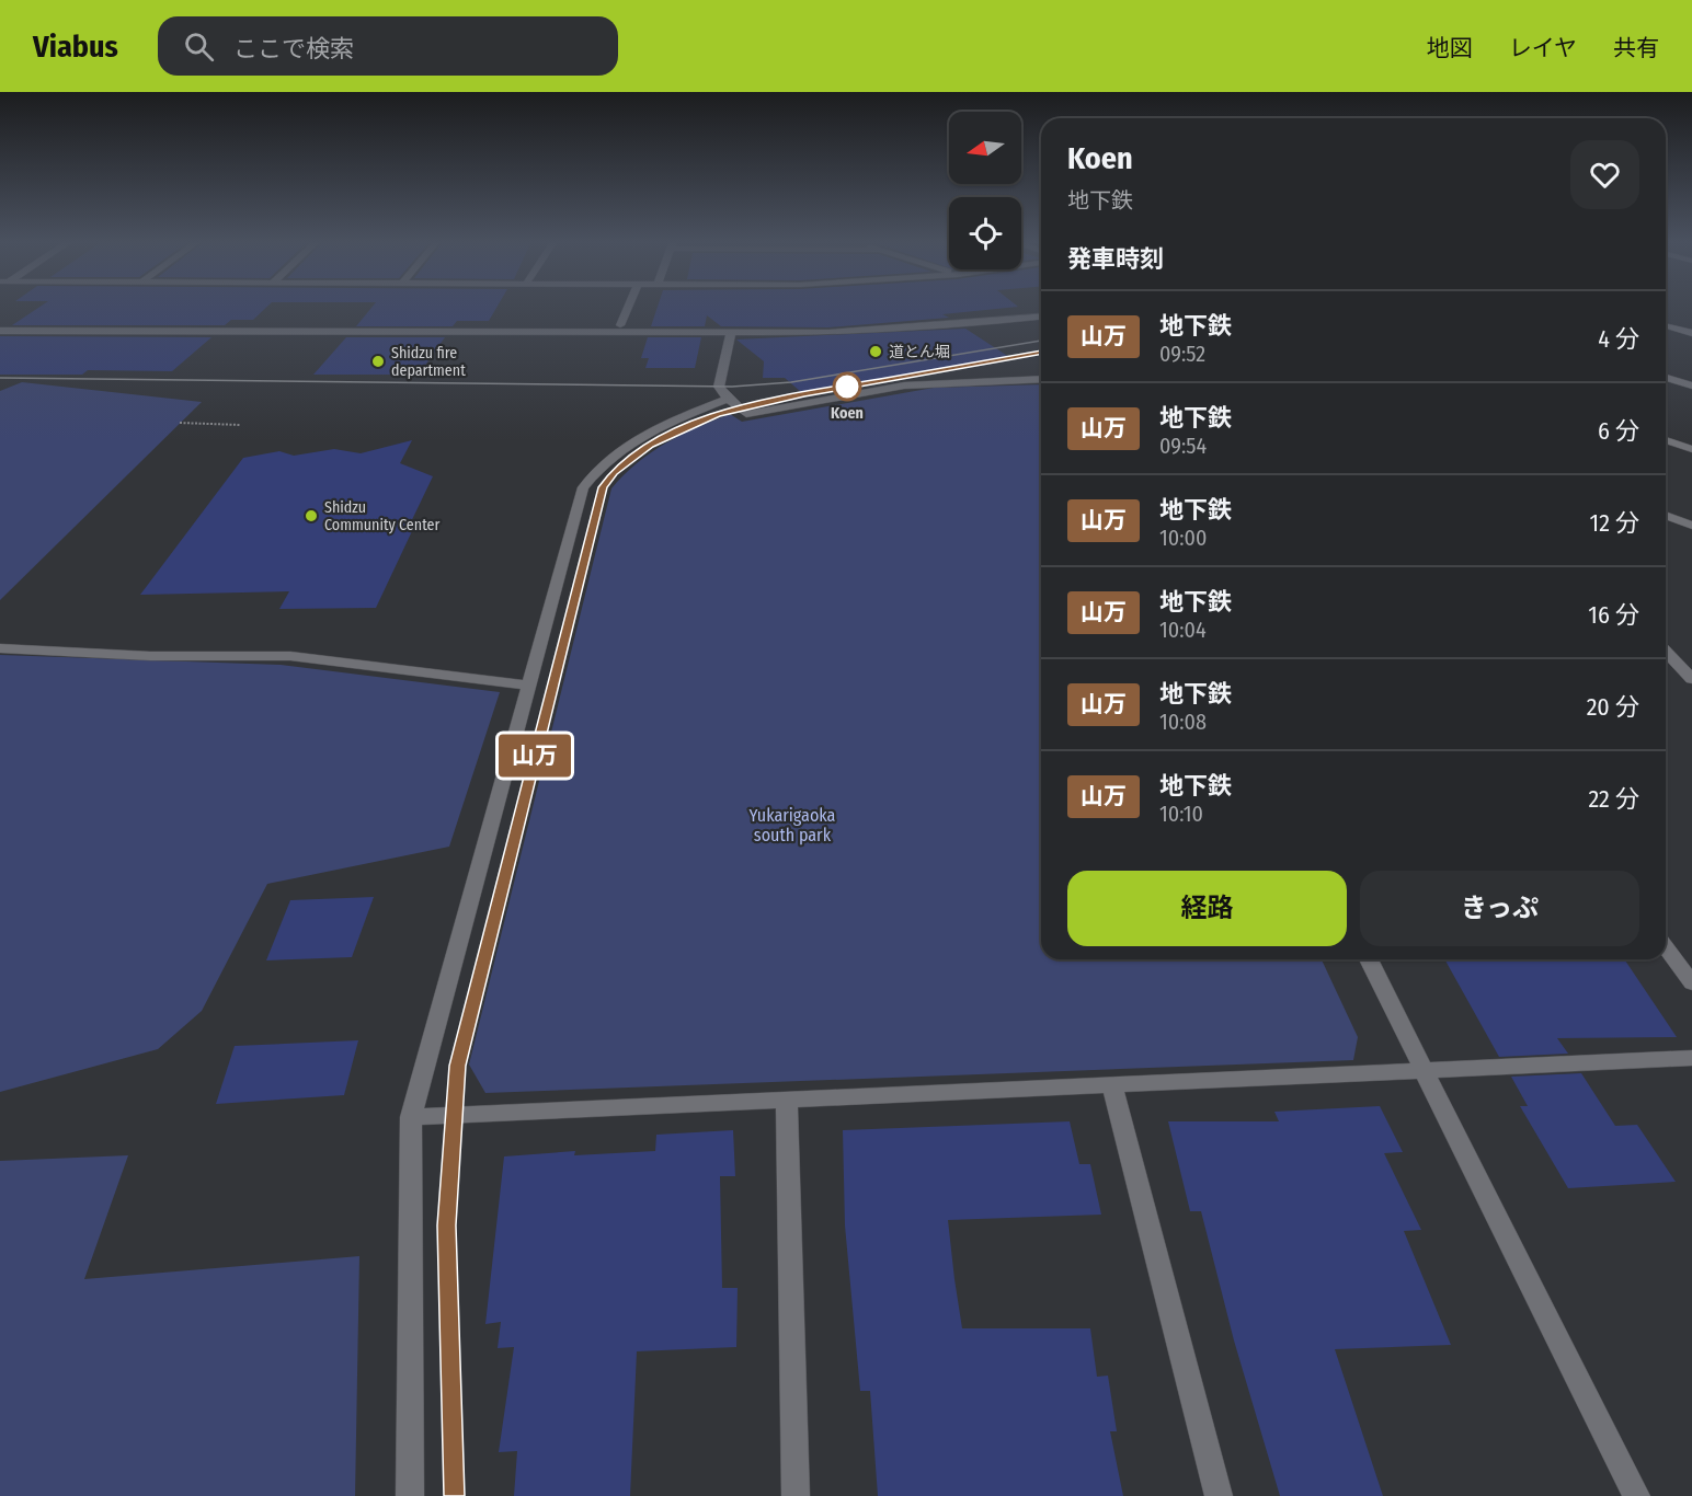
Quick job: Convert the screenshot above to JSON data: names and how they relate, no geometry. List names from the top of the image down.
{
  "parks": ["Yukarigaoka south park"],
  "places": [
    "道とん堀",
    "Shidzu fire department",
    "Koen",
    "Shidzu Community Center"
  ],
  "lines": ["metro line 山万"],
  "north": "left",
  "page": {
    "header": "Viabus",
    "search": "ここで検索",
    "nav": ["地図", "レイヤ", "共有"],
    "on_map": "山万",
    "heading": [
      ["Koen", "地下鉄"],
      "発車時刻"
    ],
    "list": [
      {
        "mark": "山万",
        "name": "地下鉄",
        "note": "09:52",
        "value": "4 分"
      },
      {
        "mark": "山万",
        "name": "地下鉄",
        "note": "09:54",
        "value": "6 分"
      },
      {
        "mark": "山万",
        "name": "地下鉄",
        "note": "10:00",
        "value": "12 分"
      },
      {
        "mark": "山万",
        "name": "地下鉄",
        "note": "10:04",
        "value": "16 分"
      },
      {
        "mark": "山万",
        "name": "地下鉄",
        "note": "10:08",
        "value": "20 分"
      },
      {
        "mark": "山万",
        "name": "地下鉄",
        "note": "10:10",
        "value": "22 分"
      }
    ],
    "buttons": ["経路", "きっぷ"]
  }
}
